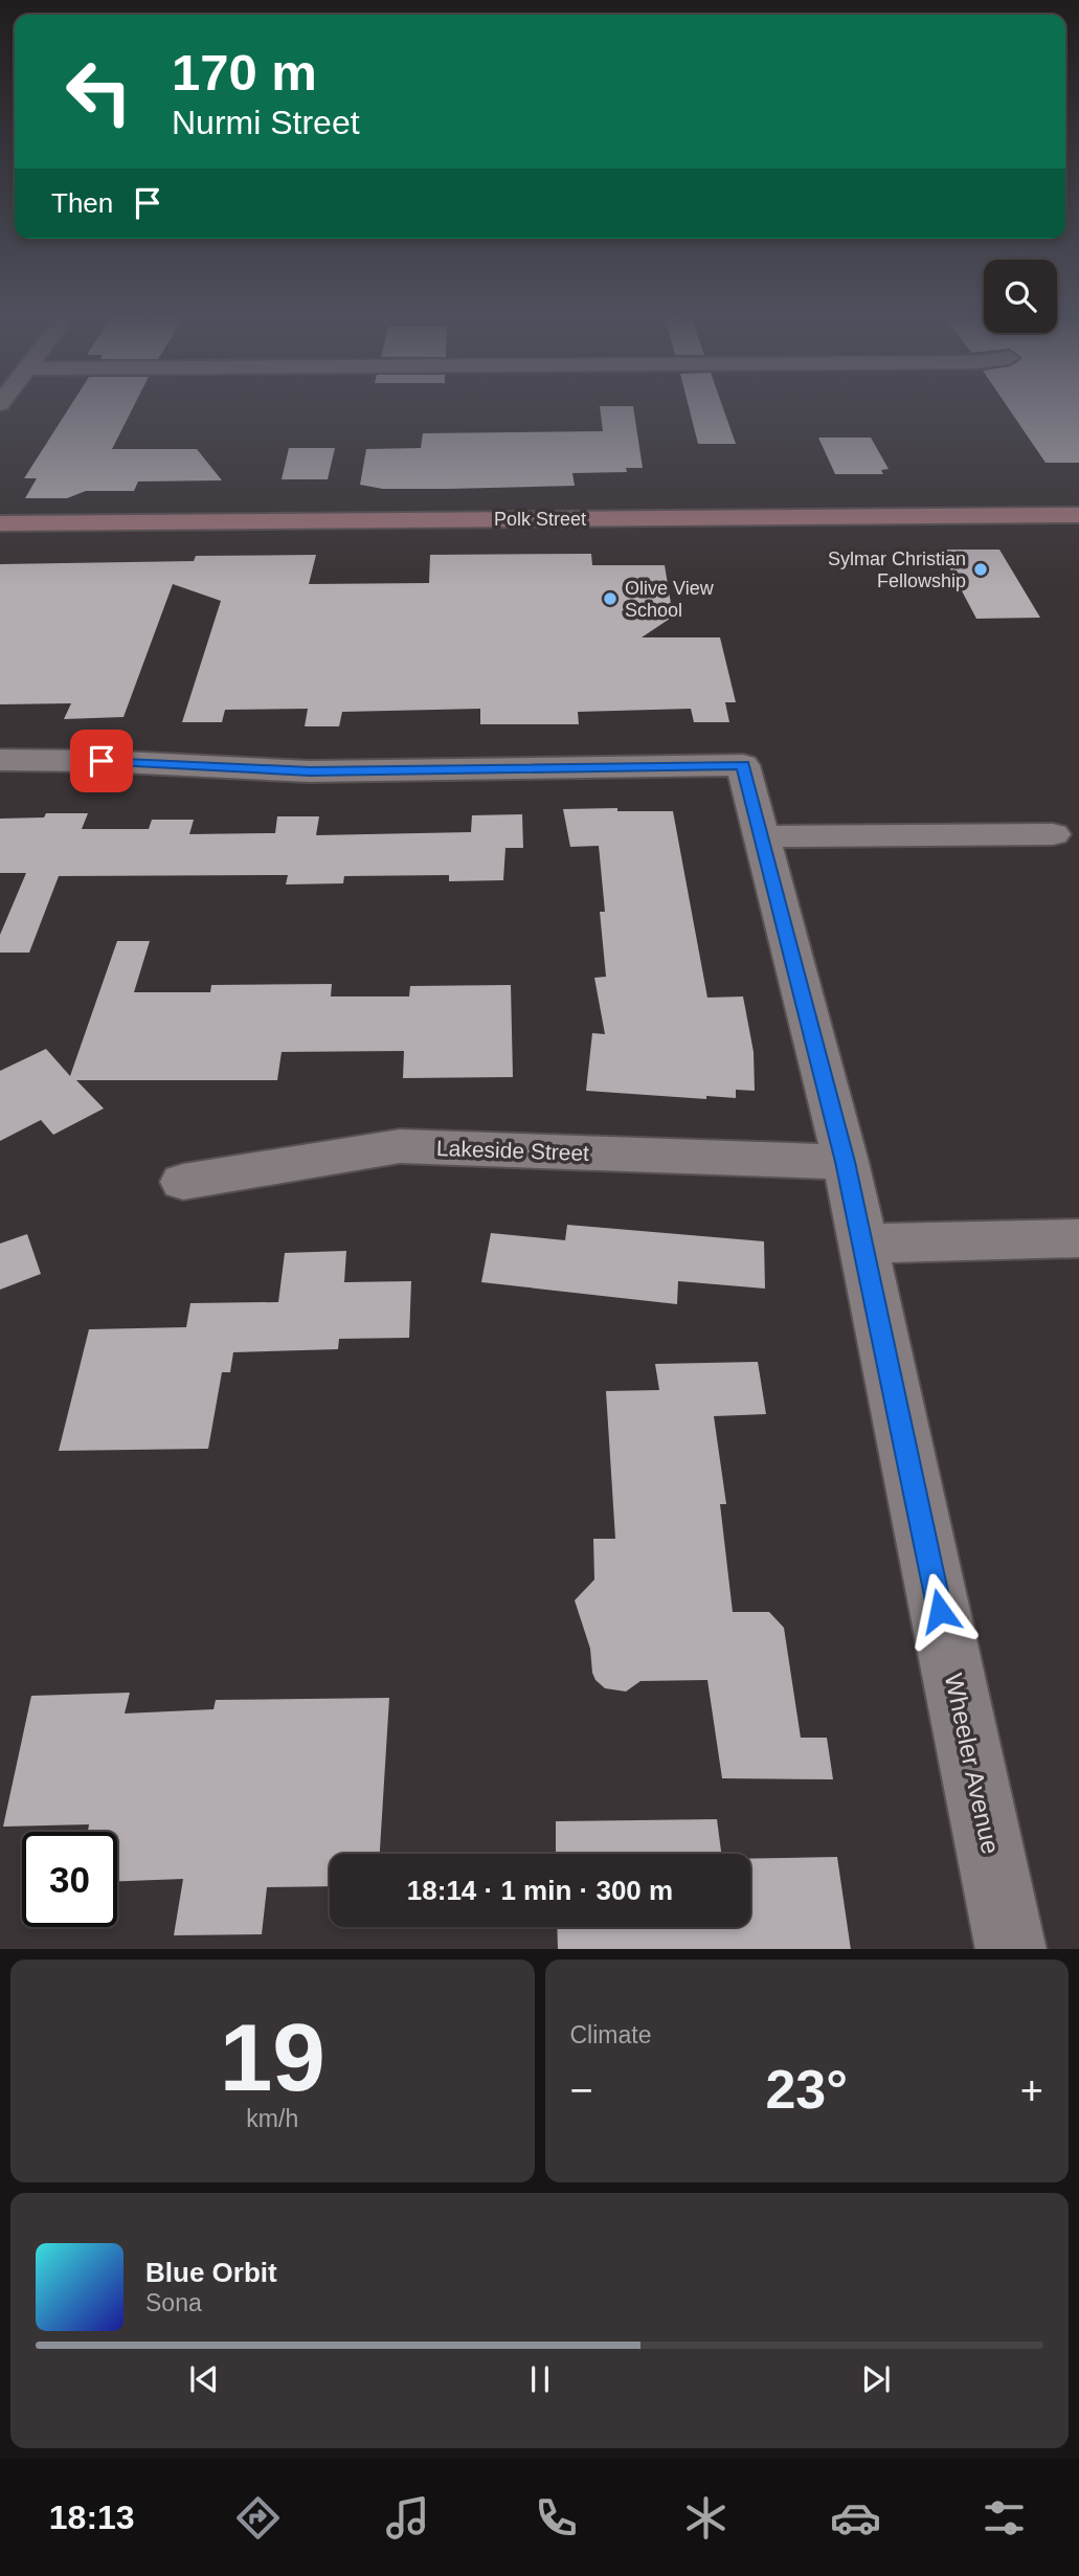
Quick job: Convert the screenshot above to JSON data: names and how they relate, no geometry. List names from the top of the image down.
{
  "streets": {
    "street": ["Polk Street", "Lakeside Street", "Wheeler Avenue"]
  },
  "crossings": [
    ["Lakeside Street", "Wheeler Avenue"]
  ],
  "places": ["Sylmar Christian Fellowship", "Olive View School"],
  "page": {
    "turn": ["170 m", "Nurmi Street"],
    "then": "Then",
    "limit": "30",
    "trip": "18:14 · 1 min · 300 m",
    "tile": [
      ["19", "km/h"],
      "Climate"
    ],
    "heat": ["−", "23°", "+"],
    "song": ["Blue Orbit", "Sona"],
    "tabs": "18:13"
  }
}
